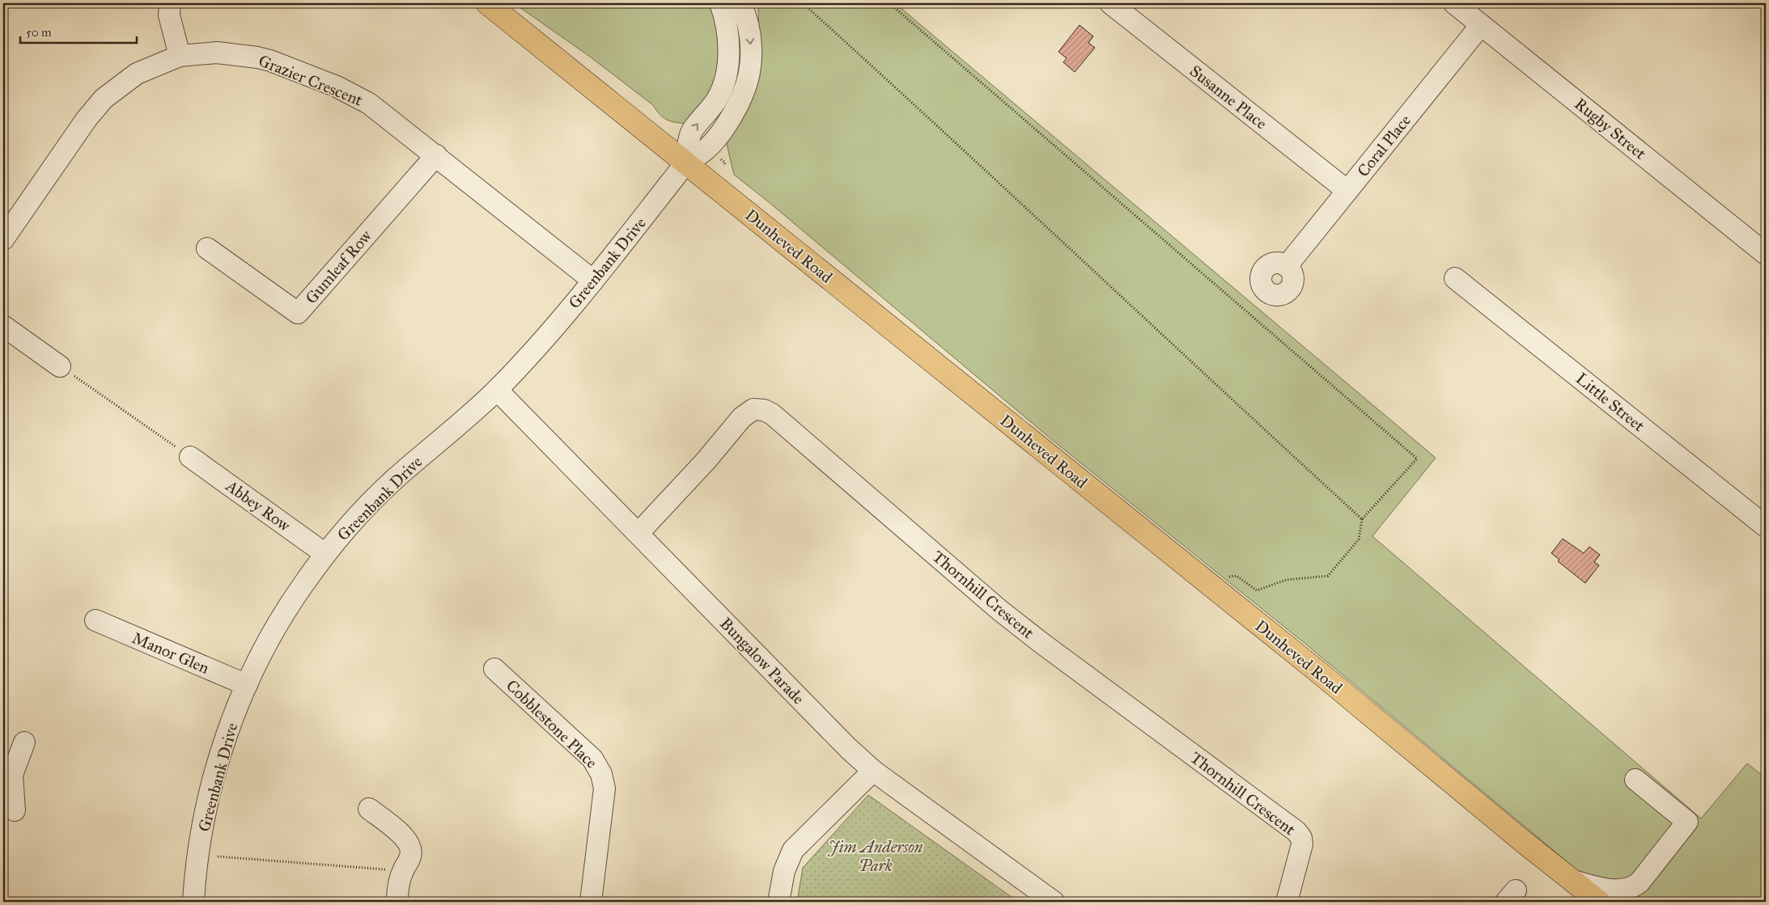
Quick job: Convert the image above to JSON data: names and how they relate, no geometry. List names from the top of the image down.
{
  "streets": {
    "main road": ["Dunheved Road"],
    "street": [
      "Grazier Crescent",
      "Susanne Place",
      "Rugby Street",
      "Coral Place",
      "Greenbank Drive",
      "Gumleaf Row",
      "Little Street",
      "Abbey Row",
      "Thornhill Crescent",
      "Manor Glen",
      "Bungalow Parade",
      "Cobblestone Place"
    ]
  },
  "crossings": [
    ["Grazier Crescent", "Greenbank Drive"],
    ["Grazier Crescent", "Gumleaf Row"],
    ["Susanne Place", "Coral Place"],
    ["Rugby Street", "Coral Place"],
    ["Dunheved Road", "Greenbank Drive"],
    ["Greenbank Drive", "Abbey Row"],
    ["Greenbank Drive", "Manor Glen"],
    ["Greenbank Drive", "Bungalow Parade"],
    ["Thornhill Crescent", "Bungalow Parade"]
  ],
  "parks": ["Jim Anderson Park"],
  "scale_bar": "50 m"
}
